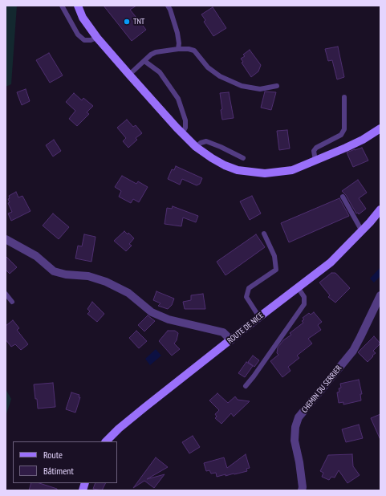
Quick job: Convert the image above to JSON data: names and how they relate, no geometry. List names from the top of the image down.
{
  "streets": {
    "main road": ["ROUTE DE NICE"],
    "street": ["CHEMIN DU SERRIER"]
  },
  "places": ["TNT"],
  "legend": ["Route", "Bâtiment"]
}
